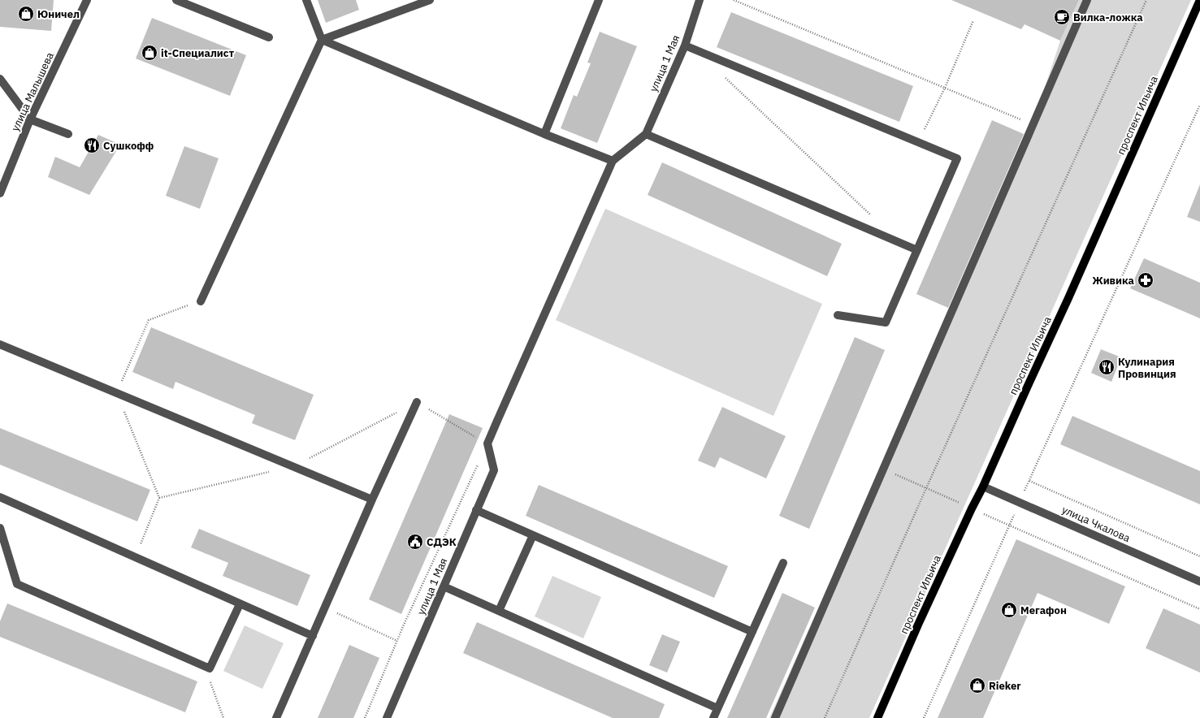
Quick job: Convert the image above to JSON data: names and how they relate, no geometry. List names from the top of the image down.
{
  "streets": {
    "main road": ["проспект Ильича"],
    "street": ["улица 1 Мая", "улица Малышева", "улица Чкалова"]
  },
  "crossings": [
    ["проспект Ильича", "улица Чкалова"]
  ],
  "places": {
    "shop": [
      "Юничел",
      "it-Специалист",
      "Мегафон",
      "Rieker"
    ],
    "cafe": ["Вилка-ложка"],
    "restaurant": ["Сушкофф", "Кулинария Провинция"],
    "pharmacy": ["Живика"],
    "public building": ["СДЭК"]
  }
}
